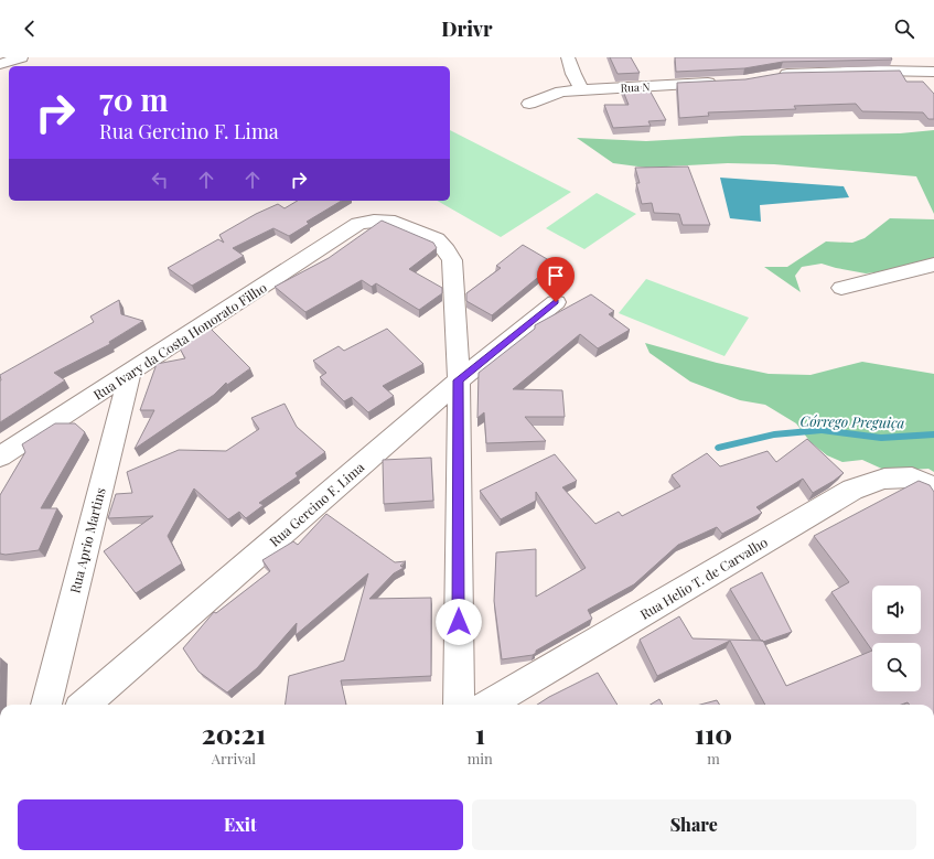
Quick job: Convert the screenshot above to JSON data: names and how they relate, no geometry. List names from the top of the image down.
{
  "streets": {
    "street": [
      "Rua N",
      "Rua Ivary da Costa Honorato Filho",
      "Rua Gercino F. Lima",
      "Rua Aprio Martins",
      "Rua Helio T. de Carvalho"
    ]
  },
  "crossings": [
    ["Rua Ivary da Costa Honorato Filho", "Rua Gercino F. Lima"],
    ["Rua Ivary da Costa Honorato Filho", "Rua Aprio Martins"]
  ],
  "water": ["Córrego Preguiça"],
  "page": {
    "header": "Drivr",
    "turn": ["70 m", "Rua Gercino F. Lima"],
    "eta": [
      "20:21",
      "Arrival",
      "1",
      "min",
      "110",
      "m"
    ],
    "buttons": ["Exit", "Share"]
  }
}
